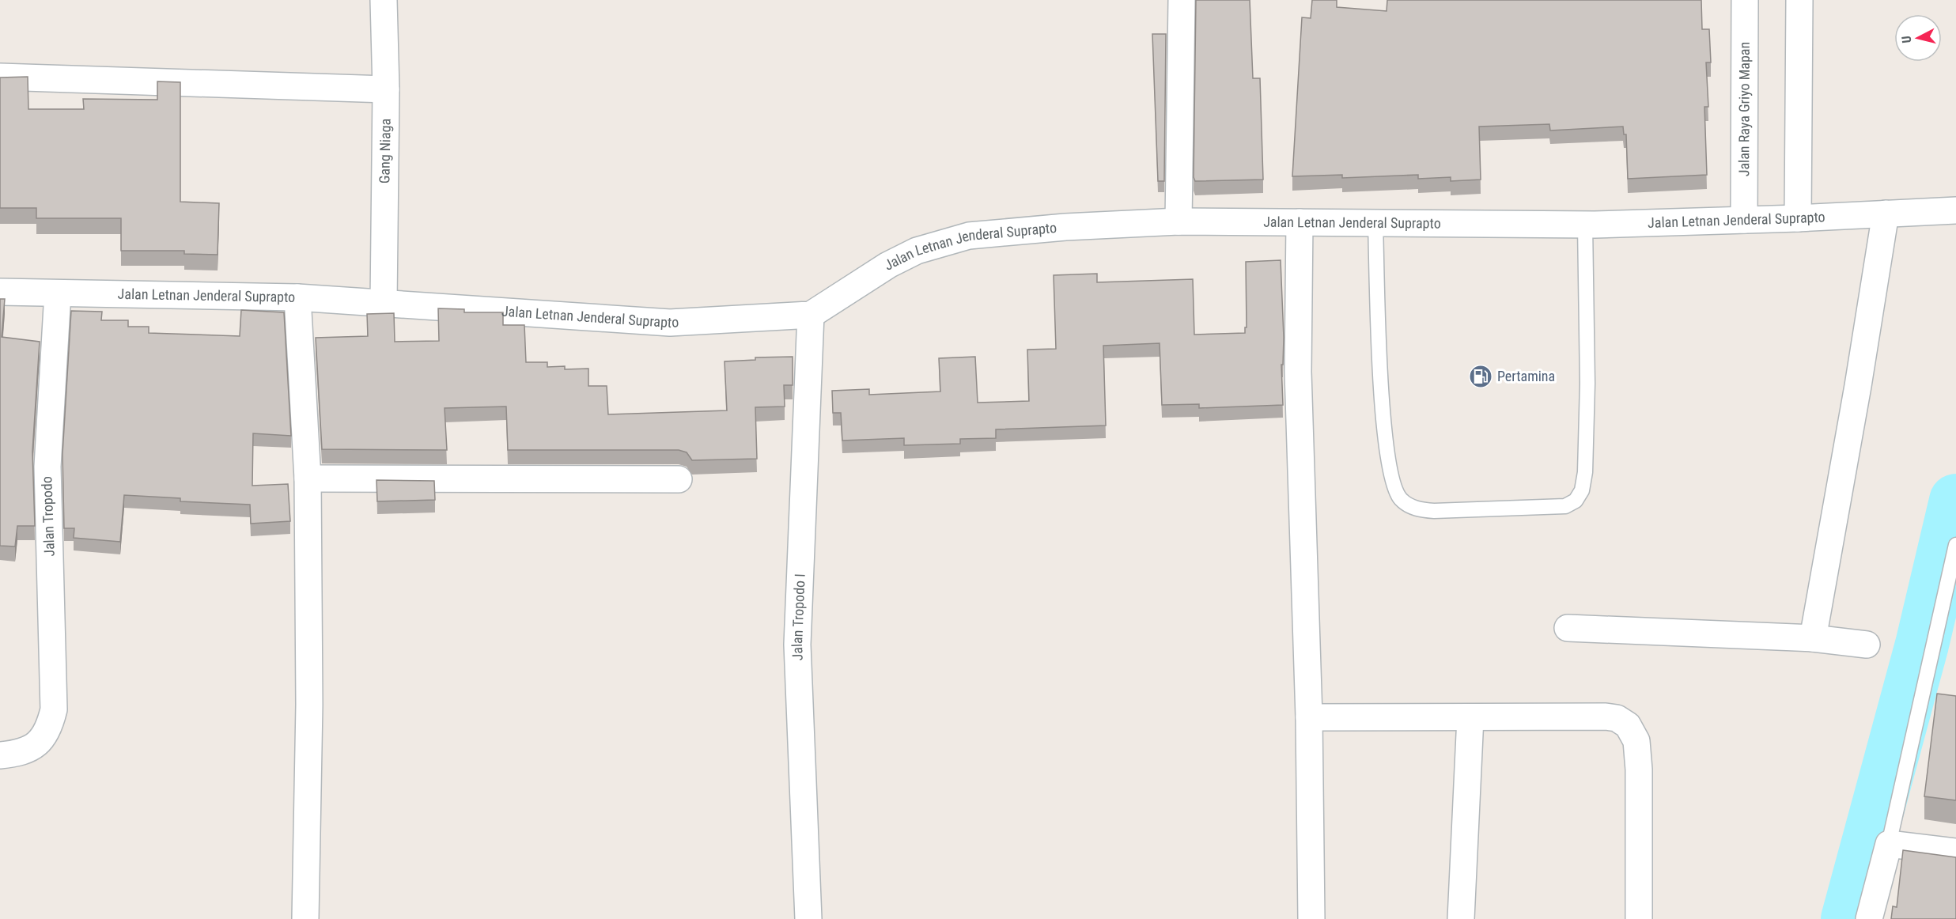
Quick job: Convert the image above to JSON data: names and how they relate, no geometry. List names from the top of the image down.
{
  "streets": {
    "street": [
      "Jalan Raya Griyo Mapan",
      "Gang Niaga",
      "Jalan Letnan Jenderal Suprapto",
      "Jalan Tropodo",
      "Jalan Tropodo I"
    ]
  },
  "crossings": [
    ["Jalan Raya Griyo Mapan", "Jalan Letnan Jenderal Suprapto"],
    ["Gang Niaga", "Jalan Letnan Jenderal Suprapto"],
    ["Jalan Letnan Jenderal Suprapto", "Jalan Tropodo"],
    ["Jalan Letnan Jenderal Suprapto", "Jalan Tropodo I"]
  ],
  "places": {
    "fuel station": ["Pertamina"]
  },
  "north": "left"
}
